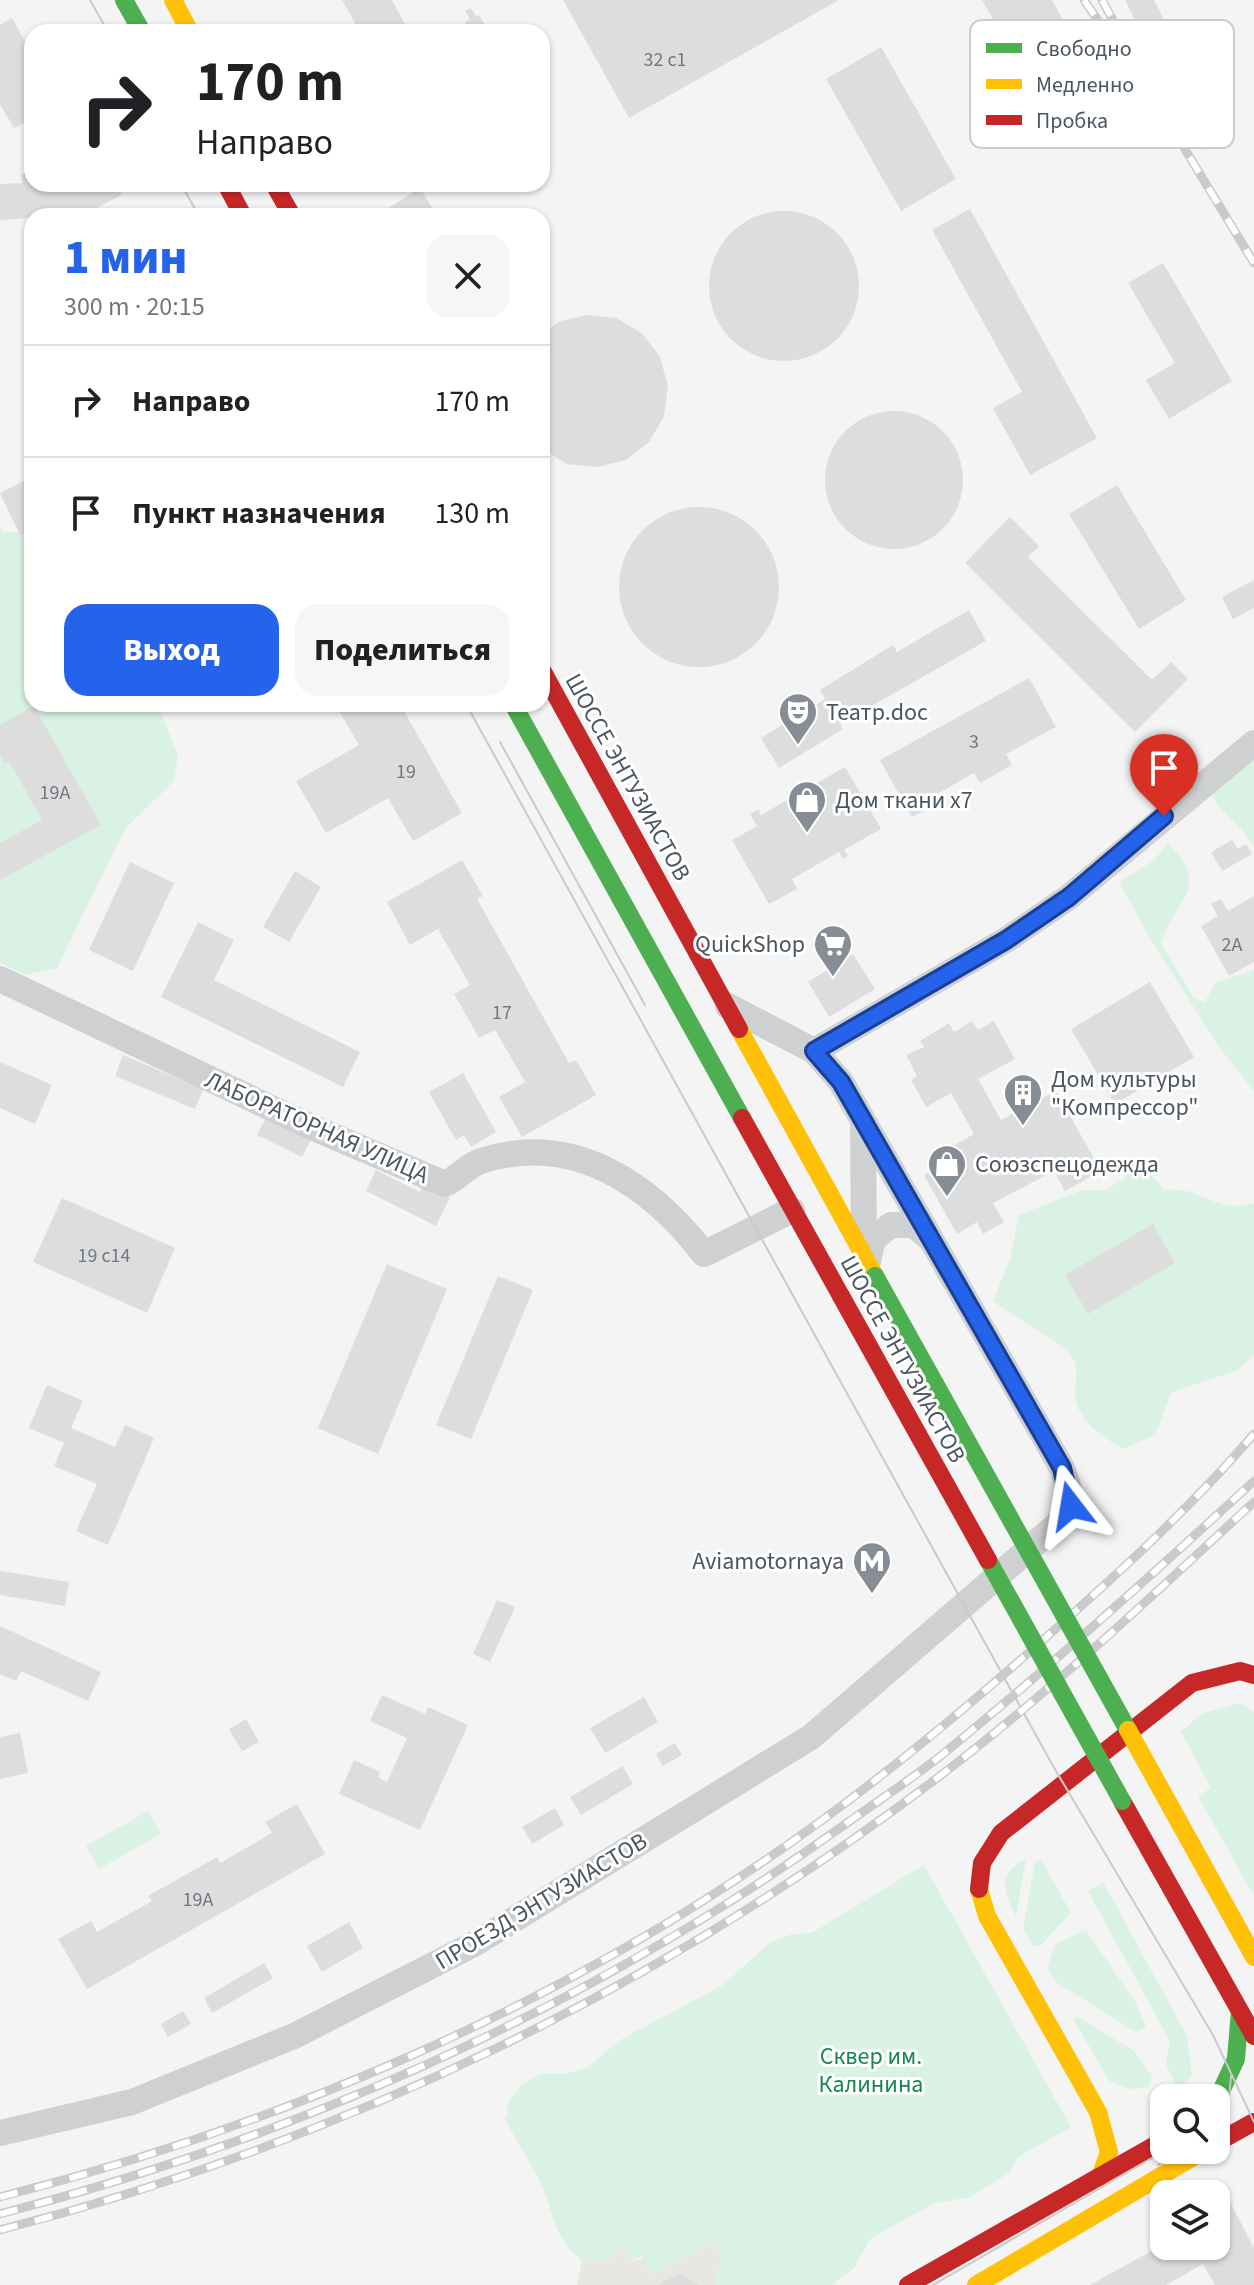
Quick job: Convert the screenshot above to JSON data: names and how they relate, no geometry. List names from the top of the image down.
{
  "streets": {
    "main road": ["ШОССЕ ЭНТУЗИАСТОВ"],
    "street": ["ЛАБОРАТОРНАЯ УЛИЦА", "ПРОЕЗД ЭНТУЗИАСТОВ"]
  },
  "crossings": [
    ["ШОССЕ ЭНТУЗИАСТОВ", "ЛАБОРАТОРНАЯ УЛИЦА"]
  ],
  "parks": ["Сквер им. Калинина"],
  "places": {
    "theatre": ["Театр.doc"],
    "shop": ["Дом ткани x7", "Союзспецодежда"],
    "supermarket": ["QuickShop"],
    "building": ["Дом культуры \"Компрессор\""],
    "metro station": ["Aviamotornaya"]
  },
  "house_numbers": [
    "32 с1",
    "3",
    "19",
    "19А",
    "2А",
    "17",
    "19 с14",
    "19А"
  ],
  "legend": ["Свободно", "Медленно", "Пробка"],
  "page": {
    "turn": ["170 m", "Направо"],
    "heading": ["1 мин", "300 m · 20:15"],
    "list": [
      {
        "name": "Направо",
        "value": "170 m"
      },
      {
        "name": "Пункт назначения",
        "value": "130 m"
      }
    ],
    "buttons": ["Выход", "Поделиться"]
  }
}
